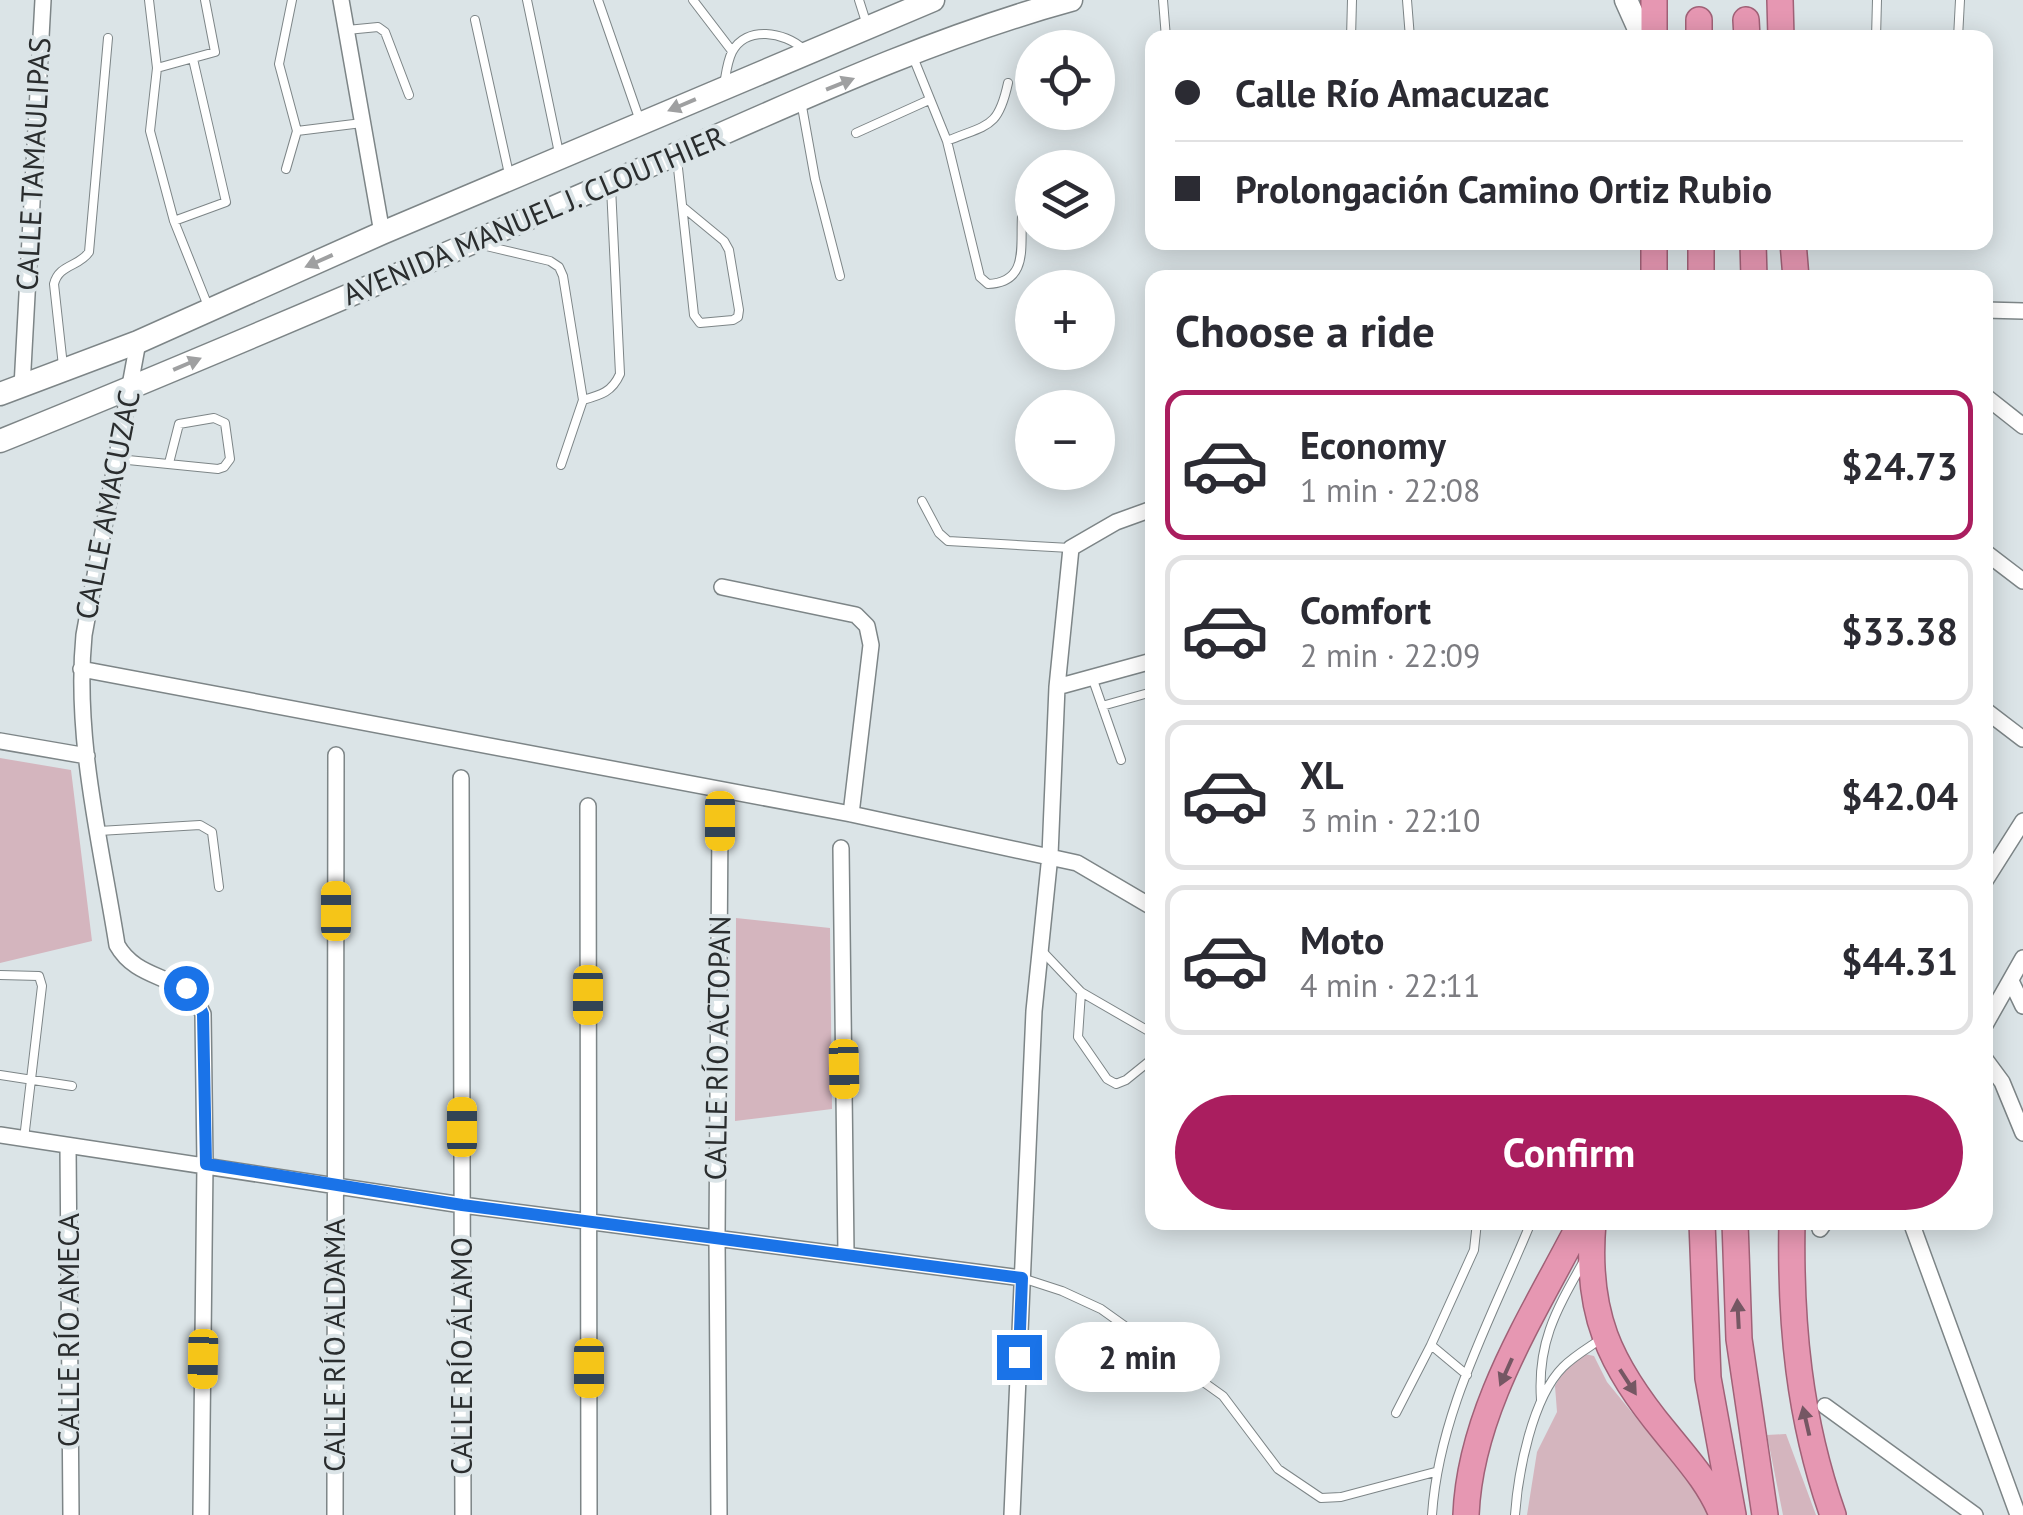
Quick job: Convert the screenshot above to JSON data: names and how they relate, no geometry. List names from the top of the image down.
{
  "streets": {
    "main road": ["AVENIDA MANUEL J. CLOUTHIER"],
    "street": [
      "CALLE TAMAULIPAS",
      "CALLE AMACUZAC",
      "CALLE RÍO ACTOPAN",
      "CALLE RÍO AMECA",
      "CALLE RÍO ALDAMA",
      "CALLE RÍO ÁLAMO"
    ]
  },
  "crossings": [
    ["CALLE TAMAULIPAS", "AVENIDA MANUEL J. CLOUTHIER"],
    ["AVENIDA MANUEL J. CLOUTHIER", "CALLE AMACUZAC"]
  ],
  "page": {
    "map_buttons": ["+", "−"],
    "banner": ["Calle Río Amacuzac", "Prolongación Camino Ortiz Rubio"],
    "heading": "Choose a ride",
    "list": [
      {
        "name": "Economy",
        "note": "1 min · 22:08",
        "value": "$24.73"
      },
      {
        "name": "Comfort",
        "note": "2 min · 22:09",
        "value": "$33.38"
      },
      {
        "name": "XL",
        "note": "3 min · 22:10",
        "value": "$42.04"
      },
      {
        "name": "Moto",
        "note": "4 min · 22:11",
        "value": "$44.31"
      }
    ],
    "buttons": "Confirm",
    "bubble": "2 min"
  }
}
